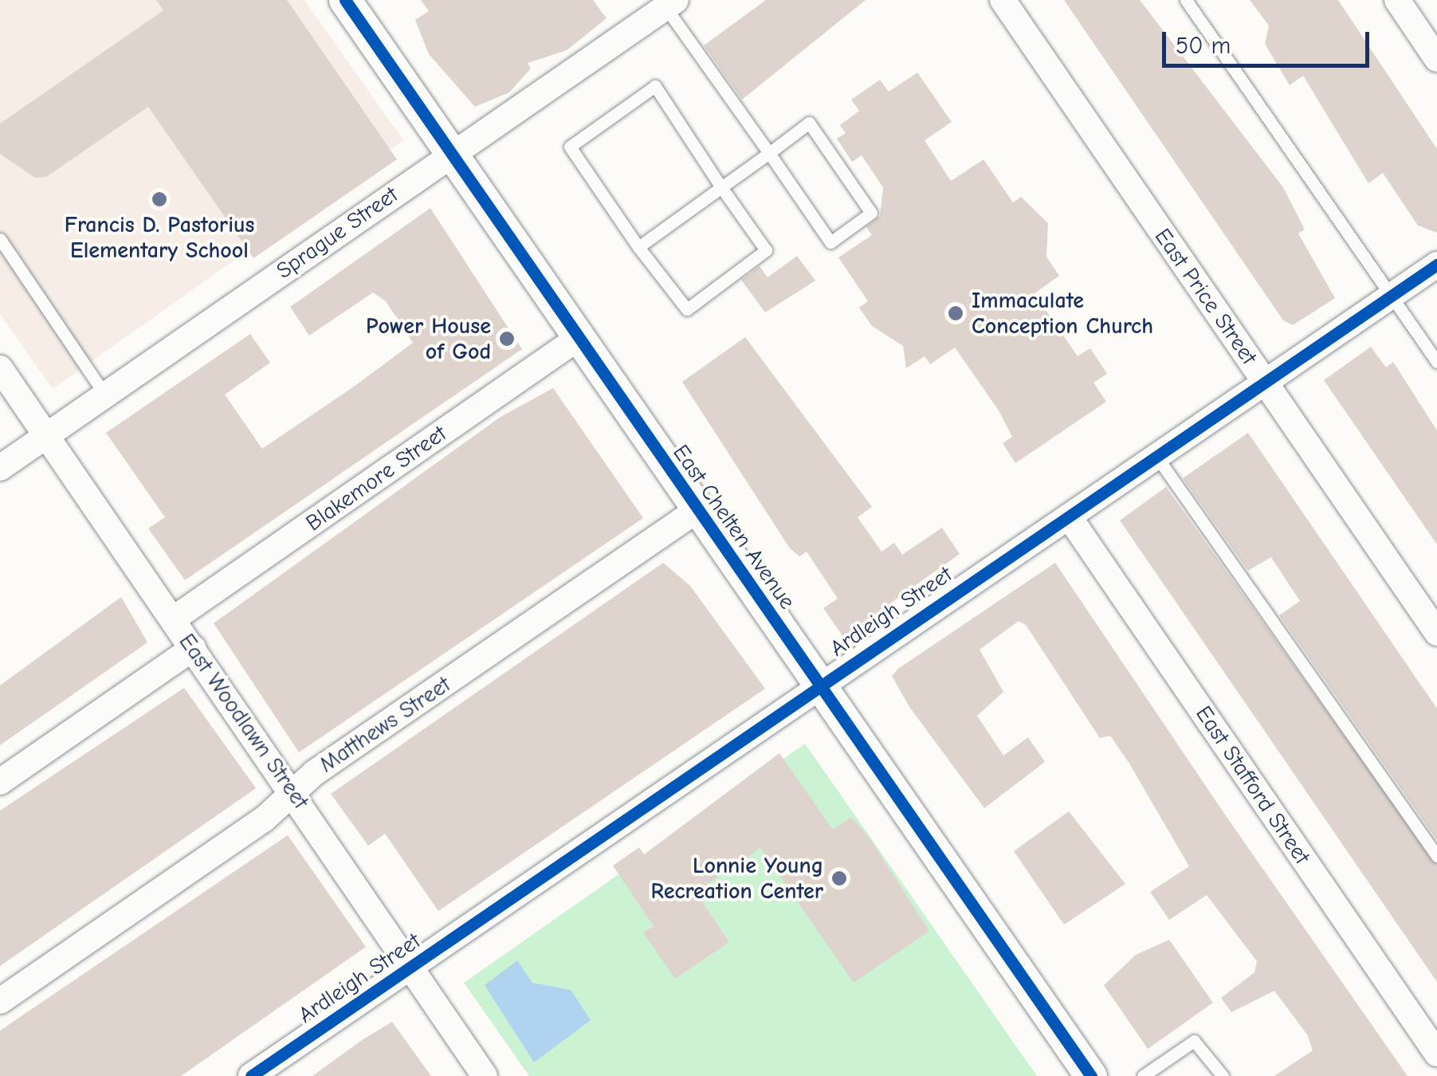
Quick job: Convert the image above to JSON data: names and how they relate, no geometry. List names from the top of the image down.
{
  "streets": {
    "street": [
      "Sprague Street",
      "East Price Street",
      "Blakemore Street",
      "East Chelten Avenue",
      "Ardleigh Street",
      "East Woodlawn Street",
      "Matthews Street",
      "East Stafford Street"
    ]
  },
  "crossings": [
    ["Sprague Street", "East Chelten Avenue"],
    ["Sprague Street", "East Woodlawn Street"],
    ["East Price Street", "Ardleigh Street"],
    ["Blakemore Street", "East Chelten Avenue"],
    ["Blakemore Street", "East Woodlawn Street"],
    ["East Chelten Avenue", "Ardleigh Street"],
    ["East Chelten Avenue", "Matthews Street"],
    ["Ardleigh Street", "East Woodlawn Street"],
    ["Ardleigh Street", "East Stafford Street"],
    ["East Woodlawn Street", "Matthews Street"]
  ],
  "places": [
    "Francis D. Pastorius Elementary School",
    "Immaculate Conception Church",
    "Power House of God",
    "Lonnie Young Recreation Center"
  ],
  "scale_bar": "50 m"
}
